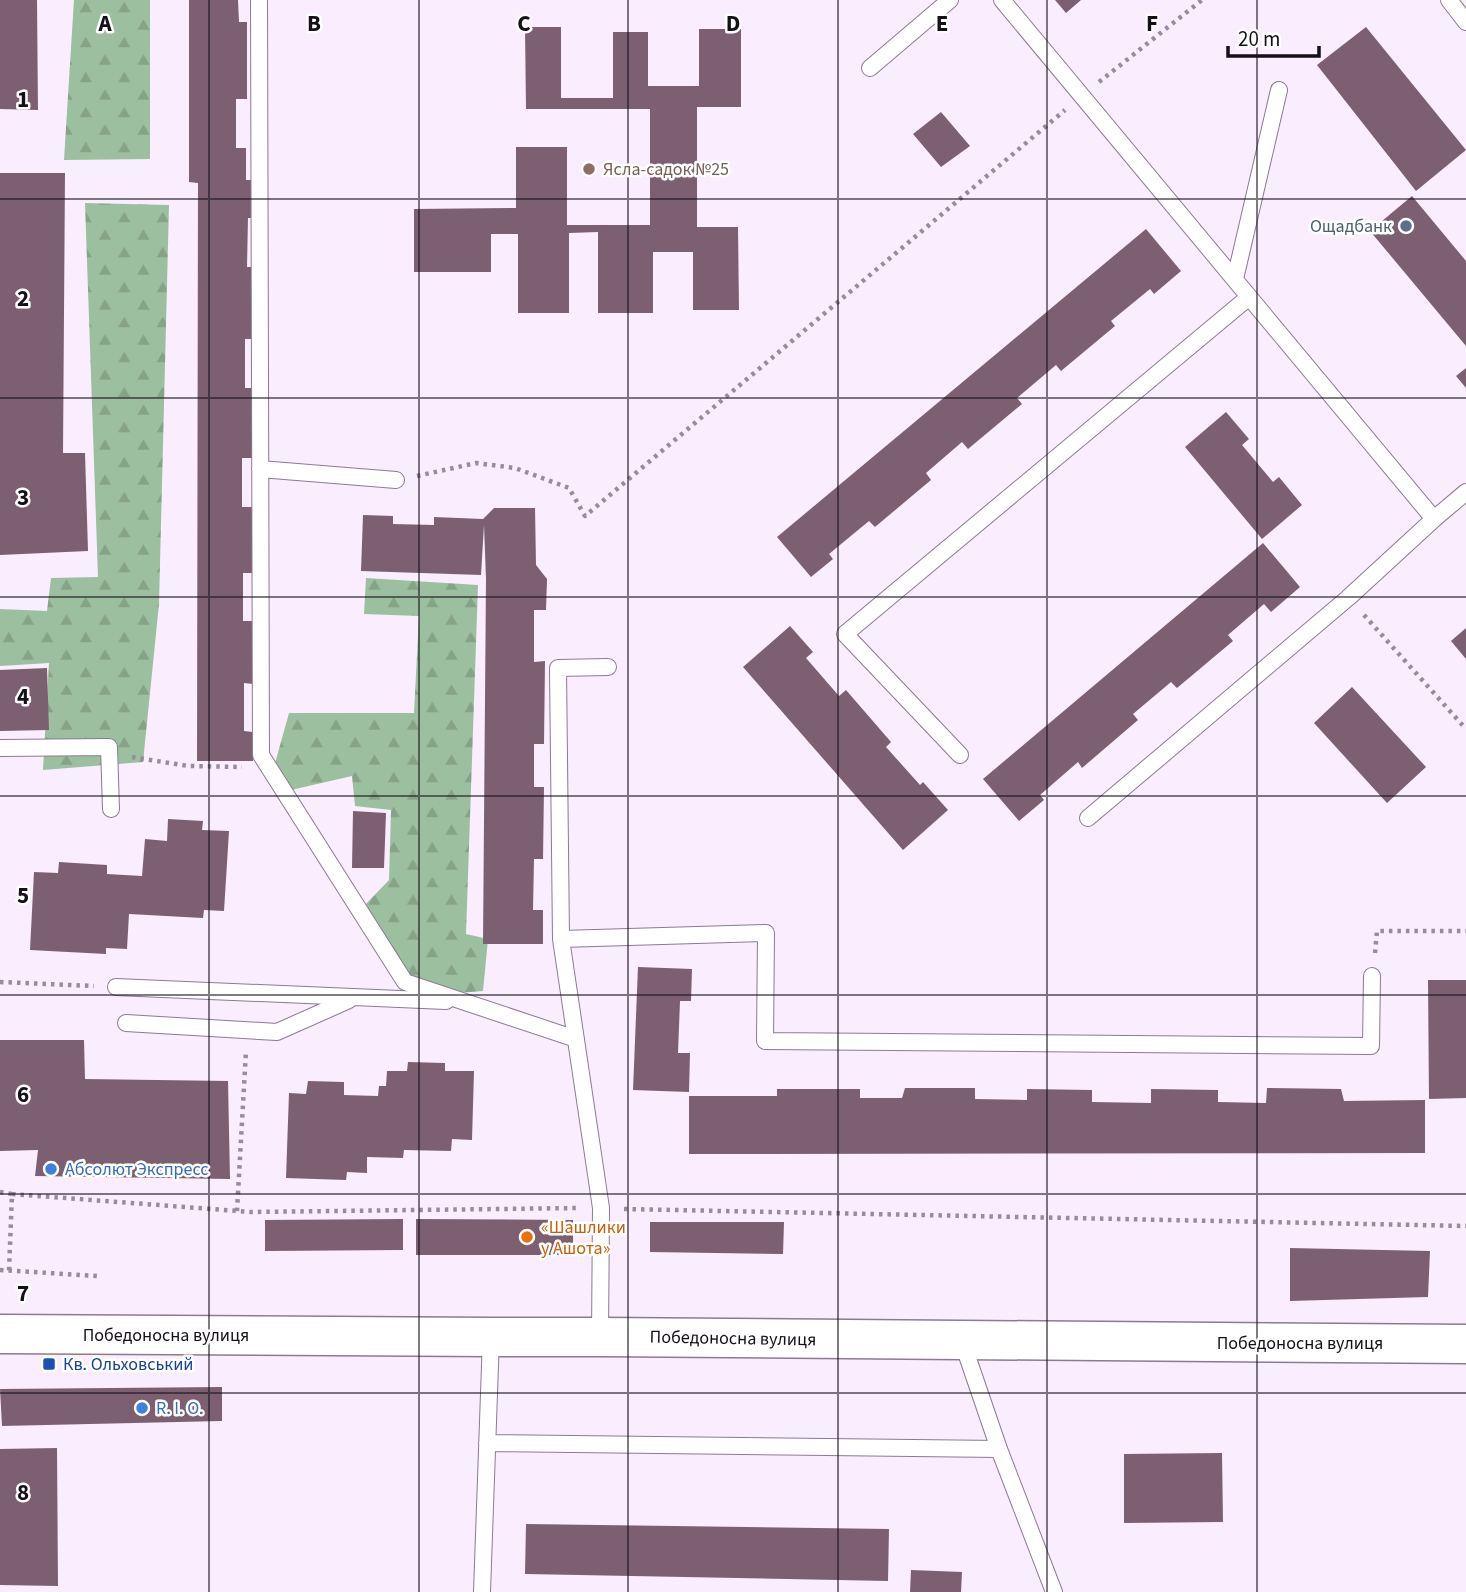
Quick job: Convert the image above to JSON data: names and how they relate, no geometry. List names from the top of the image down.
{
  "streets": {
    "street": ["Победоносна вулиця"]
  },
  "places": {
    "other": [
      "Ясла-садок №25",
      "Ощадбанк",
      "Абсолют Экспресс",
      "«Шашлики у Ашота»",
      "R. I. O."
    ],
    "transit": ["Кв. Ольховський"]
  },
  "scale_bar": "20 m",
  "grid": {
    "columns": [
      "A",
      "B",
      "C",
      "D",
      "E",
      "F"
    ],
    "rows": [
      "1",
      "2",
      "3",
      "4",
      "5",
      "6",
      "7",
      "8"
    ]
  }
}
